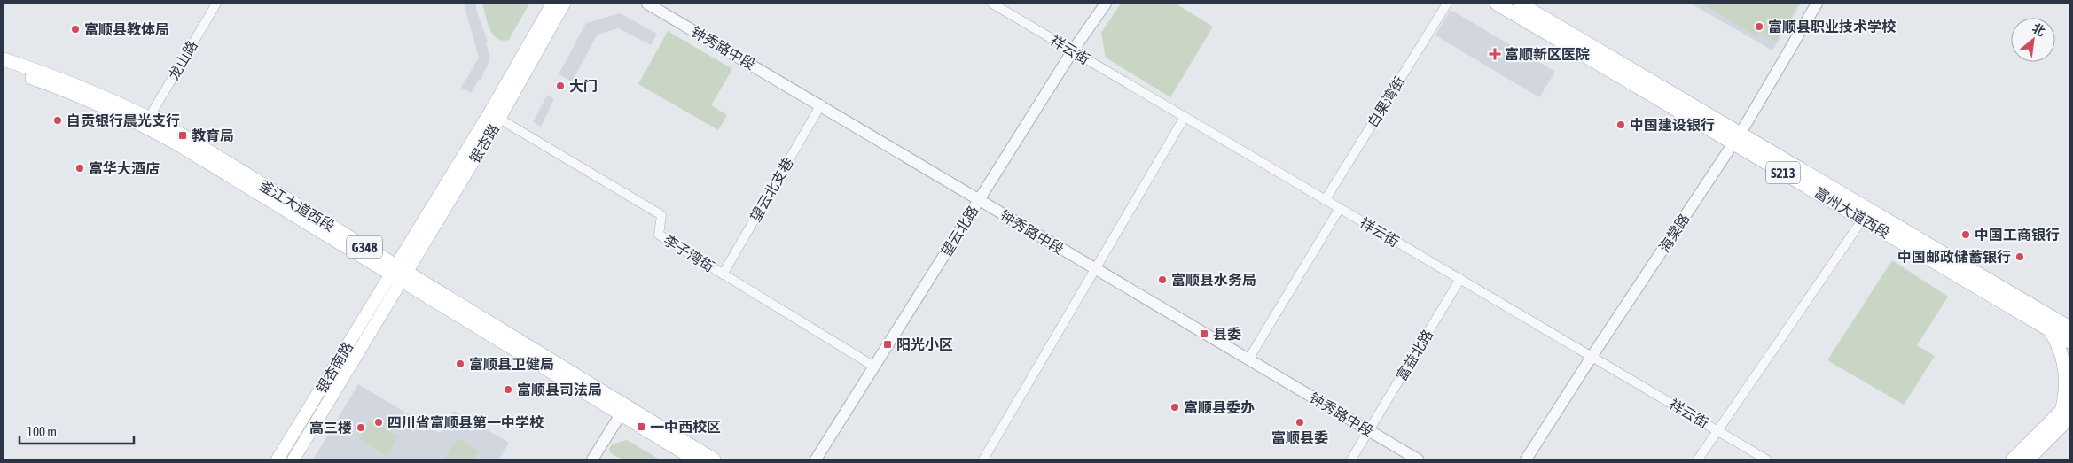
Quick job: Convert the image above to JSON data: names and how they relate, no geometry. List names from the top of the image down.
{
  "streets": {
    "main road": [
      "银杏路",
      "S213",
      "釜江大道西段",
      "富州大道西段",
      "G348",
      "银杏南路"
    ],
    "street": [
      "钟秀路中段",
      "祥云街",
      "龙山路",
      "白果湾街",
      "望云北支巷",
      "望云北路",
      "海棠路",
      "李子湾街",
      "富益北路"
    ]
  },
  "crossings": [
    ["钟秀路中段", "望云北支巷"],
    ["钟秀路中段", "望云北路"],
    ["钟秀路中段", "富益北路"],
    ["祥云街", "白果湾街"],
    ["祥云街", "望云北路"],
    ["祥云街", "海棠路"],
    ["祥云街", "富益北路"],
    ["龙山路", "釜江大道西段"],
    ["银杏路", "釜江大道西段"],
    ["银杏路", "李子湾街"],
    ["银杏路", "银杏南路"],
    ["望云北支巷", "李子湾街"],
    ["釜江大道西段", "银杏南路"],
    ["富州大道西段", "海棠路"],
    ["望云北路", "李子湾街"]
  ],
  "places": {
    "other": [
      "富顺县职业技术学校",
      "富顺县教体局",
      "大门",
      "自贡银行晨光支行",
      "中国建设银行",
      "富华大酒店",
      "中国工商银行",
      "中国邮政储蓄银行",
      "富顺县水务局",
      "富顺县卫健局",
      "富顺县司法局",
      "富顺县委办",
      "四川省富顺县第一中学校",
      "富顺县委",
      "高三楼"
    ],
    "health": ["富顺新区医院"],
    "transit": [
      "教育局",
      "县委",
      "阳光小区",
      "一中西校区"
    ]
  },
  "scale_bar": "100 m",
  "north": "top right"
}
